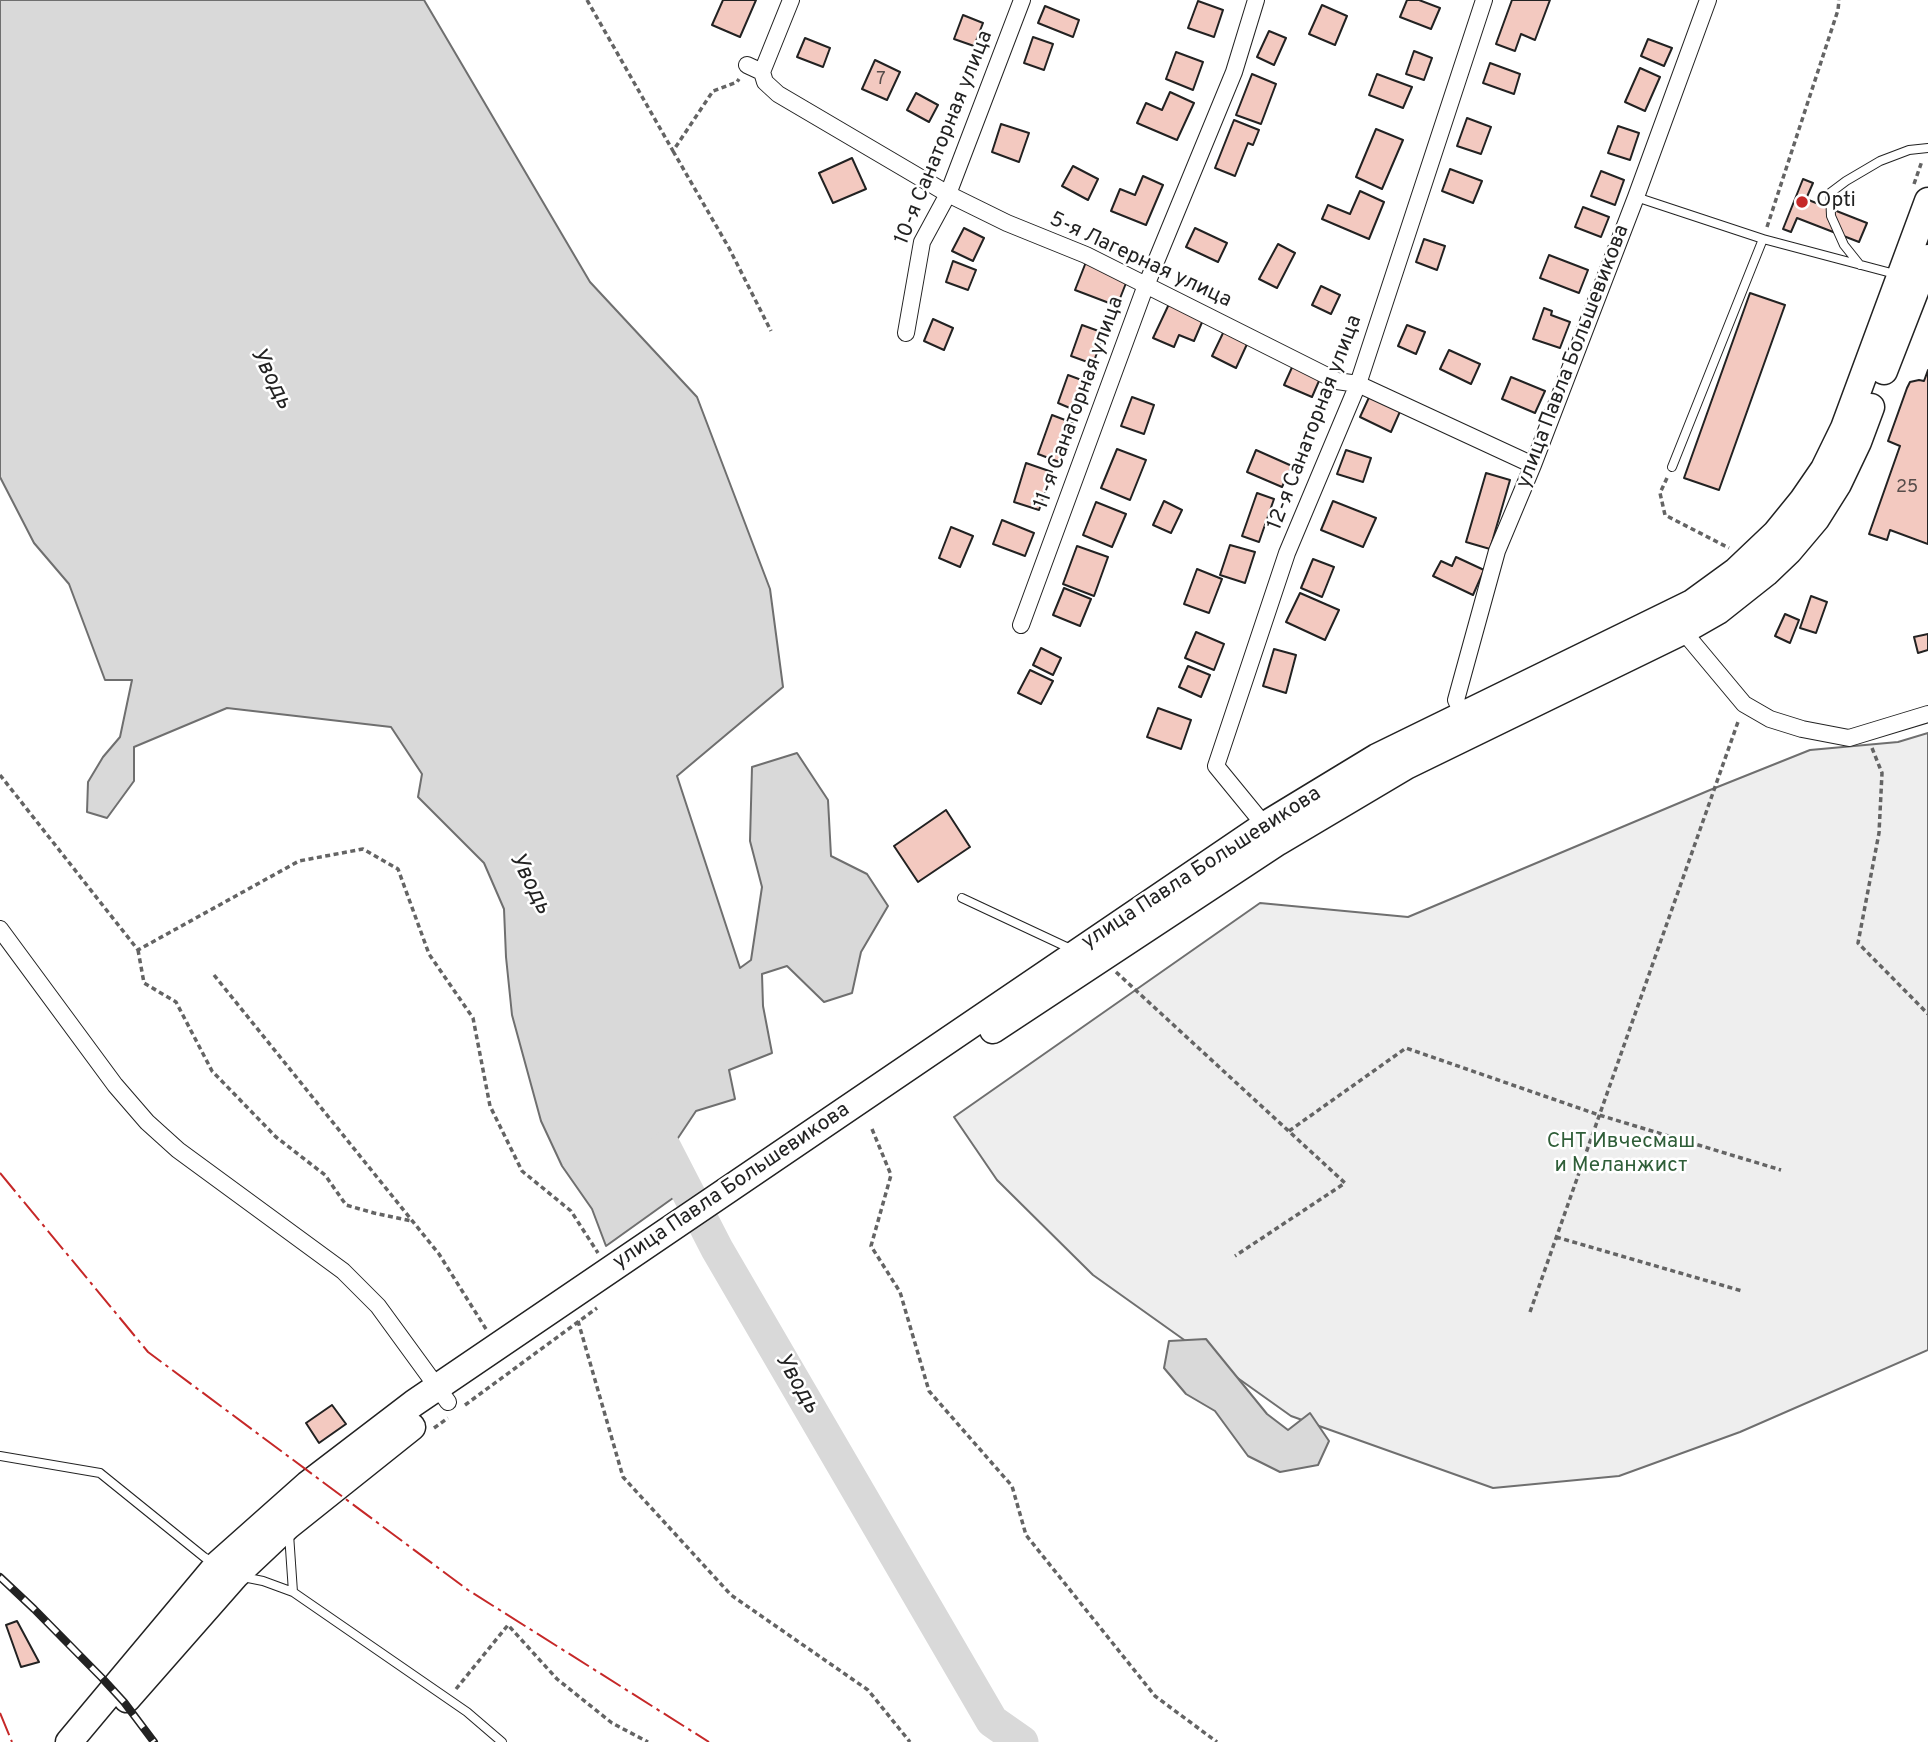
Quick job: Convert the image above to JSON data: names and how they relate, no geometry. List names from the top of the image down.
{
  "streets": {
    "main road": ["улица Павла Большевикова"],
    "street": [
      "10-я Санаторная улица",
      "5-я Лагерная улица",
      "11-я Санаторная улица",
      "12-я Санаторная улица"
    ]
  },
  "crossings": [
    ["10-я Санаторная улица", "5-я Лагерная улица"],
    ["5-я Лагерная улица", "улица Павла Большевикова"],
    ["5-я Лагерная улица", "11-я Санаторная улица"],
    ["5-я Лагерная улица", "12-я Санаторная улица"],
    ["улица Павла Большевикова", "12-я Санаторная улица"]
  ],
  "water": ["Уводь"],
  "parks": ["СНТ Ивчесмаш и Меланжист"],
  "places": ["Opti"],
  "house_numbers": ["7", "25"]
}
